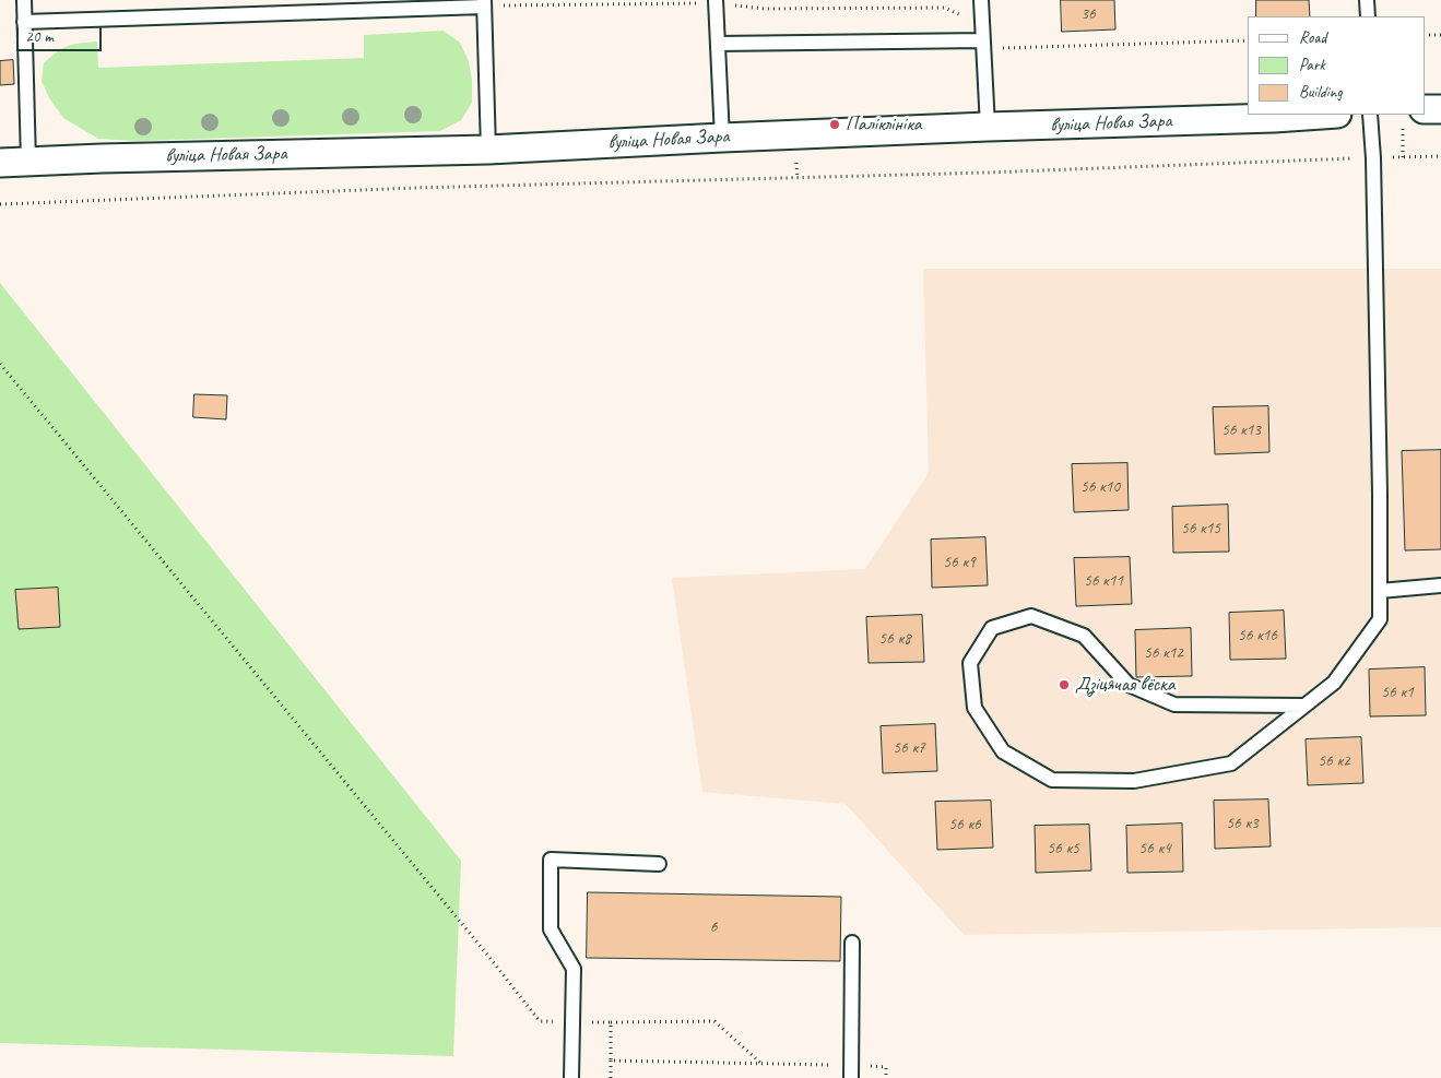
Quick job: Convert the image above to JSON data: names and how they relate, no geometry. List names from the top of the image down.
{
  "streets": {
    "street": ["вуліца Новая Зара"]
  },
  "places": ["Паліклініка", "Дзіцячая вёска"],
  "house_numbers": [
    "36",
    "56 к13",
    "56 к10",
    "56 к15",
    "56 к9",
    "56 к11",
    "56 к16",
    "56 к8",
    "56 к12",
    "56 к1",
    "56 к7",
    "56 к2",
    "56 к3",
    "56 к6",
    "56 к5",
    "56 к4",
    "6"
  ],
  "legend": ["Road", "Park", "Building"],
  "scale_bar": "20 m"
}
